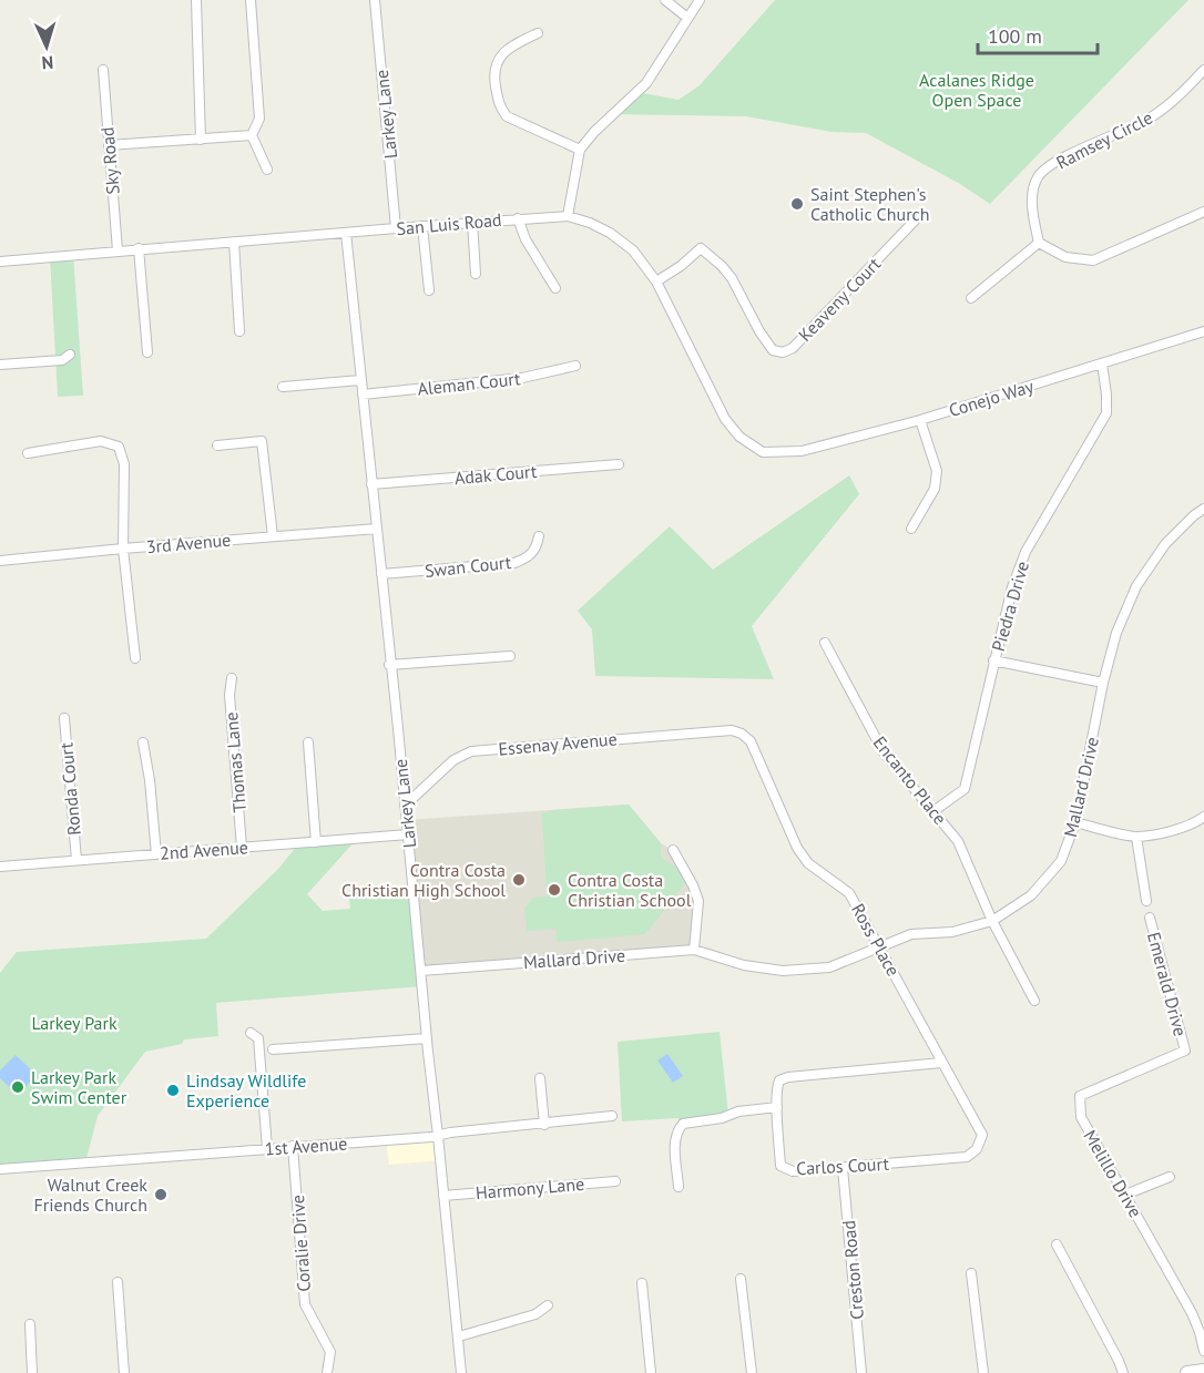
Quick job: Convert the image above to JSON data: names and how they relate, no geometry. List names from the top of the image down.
{
  "streets": {
    "street": [
      "Larkey Lane",
      "Ramsey Circle",
      "Sky Road",
      "San Luis Road",
      "Keaveny Court",
      "Aleman Court",
      "Conejo Way",
      "Adak Court",
      "3rd Avenue",
      "Swan Court",
      "Piedra Drive",
      "Essenay Avenue",
      "Thomas Lane",
      "Encanto Place",
      "Mallard Drive",
      "Ronda Court",
      "2nd Avenue",
      "Ross Place",
      "Emerald Drive",
      "1st Avenue",
      "Carlos Court",
      "Melillo Drive",
      "Harmony Lane",
      "Coralie Drive",
      "Creston Road"
    ]
  },
  "crossings": [
    ["Larkey Lane", "San Luis Road"],
    ["Larkey Lane", "Aleman Court"],
    ["Larkey Lane", "Adak Court"],
    ["Larkey Lane", "3rd Avenue"],
    ["Larkey Lane", "Swan Court"],
    ["Larkey Lane", "Essenay Avenue"],
    ["Larkey Lane", "Mallard Drive"],
    ["Larkey Lane", "2nd Avenue"],
    ["Larkey Lane", "1st Avenue"],
    ["Larkey Lane", "Harmony Lane"],
    ["Sky Road", "San Luis Road"],
    ["San Luis Road", "Keaveny Court"],
    ["San Luis Road", "Conejo Way"],
    ["Conejo Way", "Piedra Drive"],
    ["Piedra Drive", "Encanto Place"],
    ["Essenay Avenue", "Ross Place"],
    ["Thomas Lane", "2nd Avenue"],
    ["Encanto Place", "Mallard Drive"],
    ["Mallard Drive", "Ross Place"],
    ["Ronda Court", "2nd Avenue"],
    ["Ross Place", "Carlos Court"],
    ["Emerald Drive", "Melillo Drive"],
    ["1st Avenue", "Coralie Drive"],
    ["Carlos Court", "Creston Road"]
  ],
  "parks": ["Acalanes Ridge Open Space", "Larkey Park"],
  "places": [
    "Saint Stephen's Catholic Church",
    "Contra Costa Christian High School",
    "Contra Costa Christian School",
    "Larkey Park Swim Center",
    "Lindsay Wildlife Experience",
    "Walnut Creek Friends Church"
  ],
  "scale_bar": "100 m",
  "north": "bottom"
}
